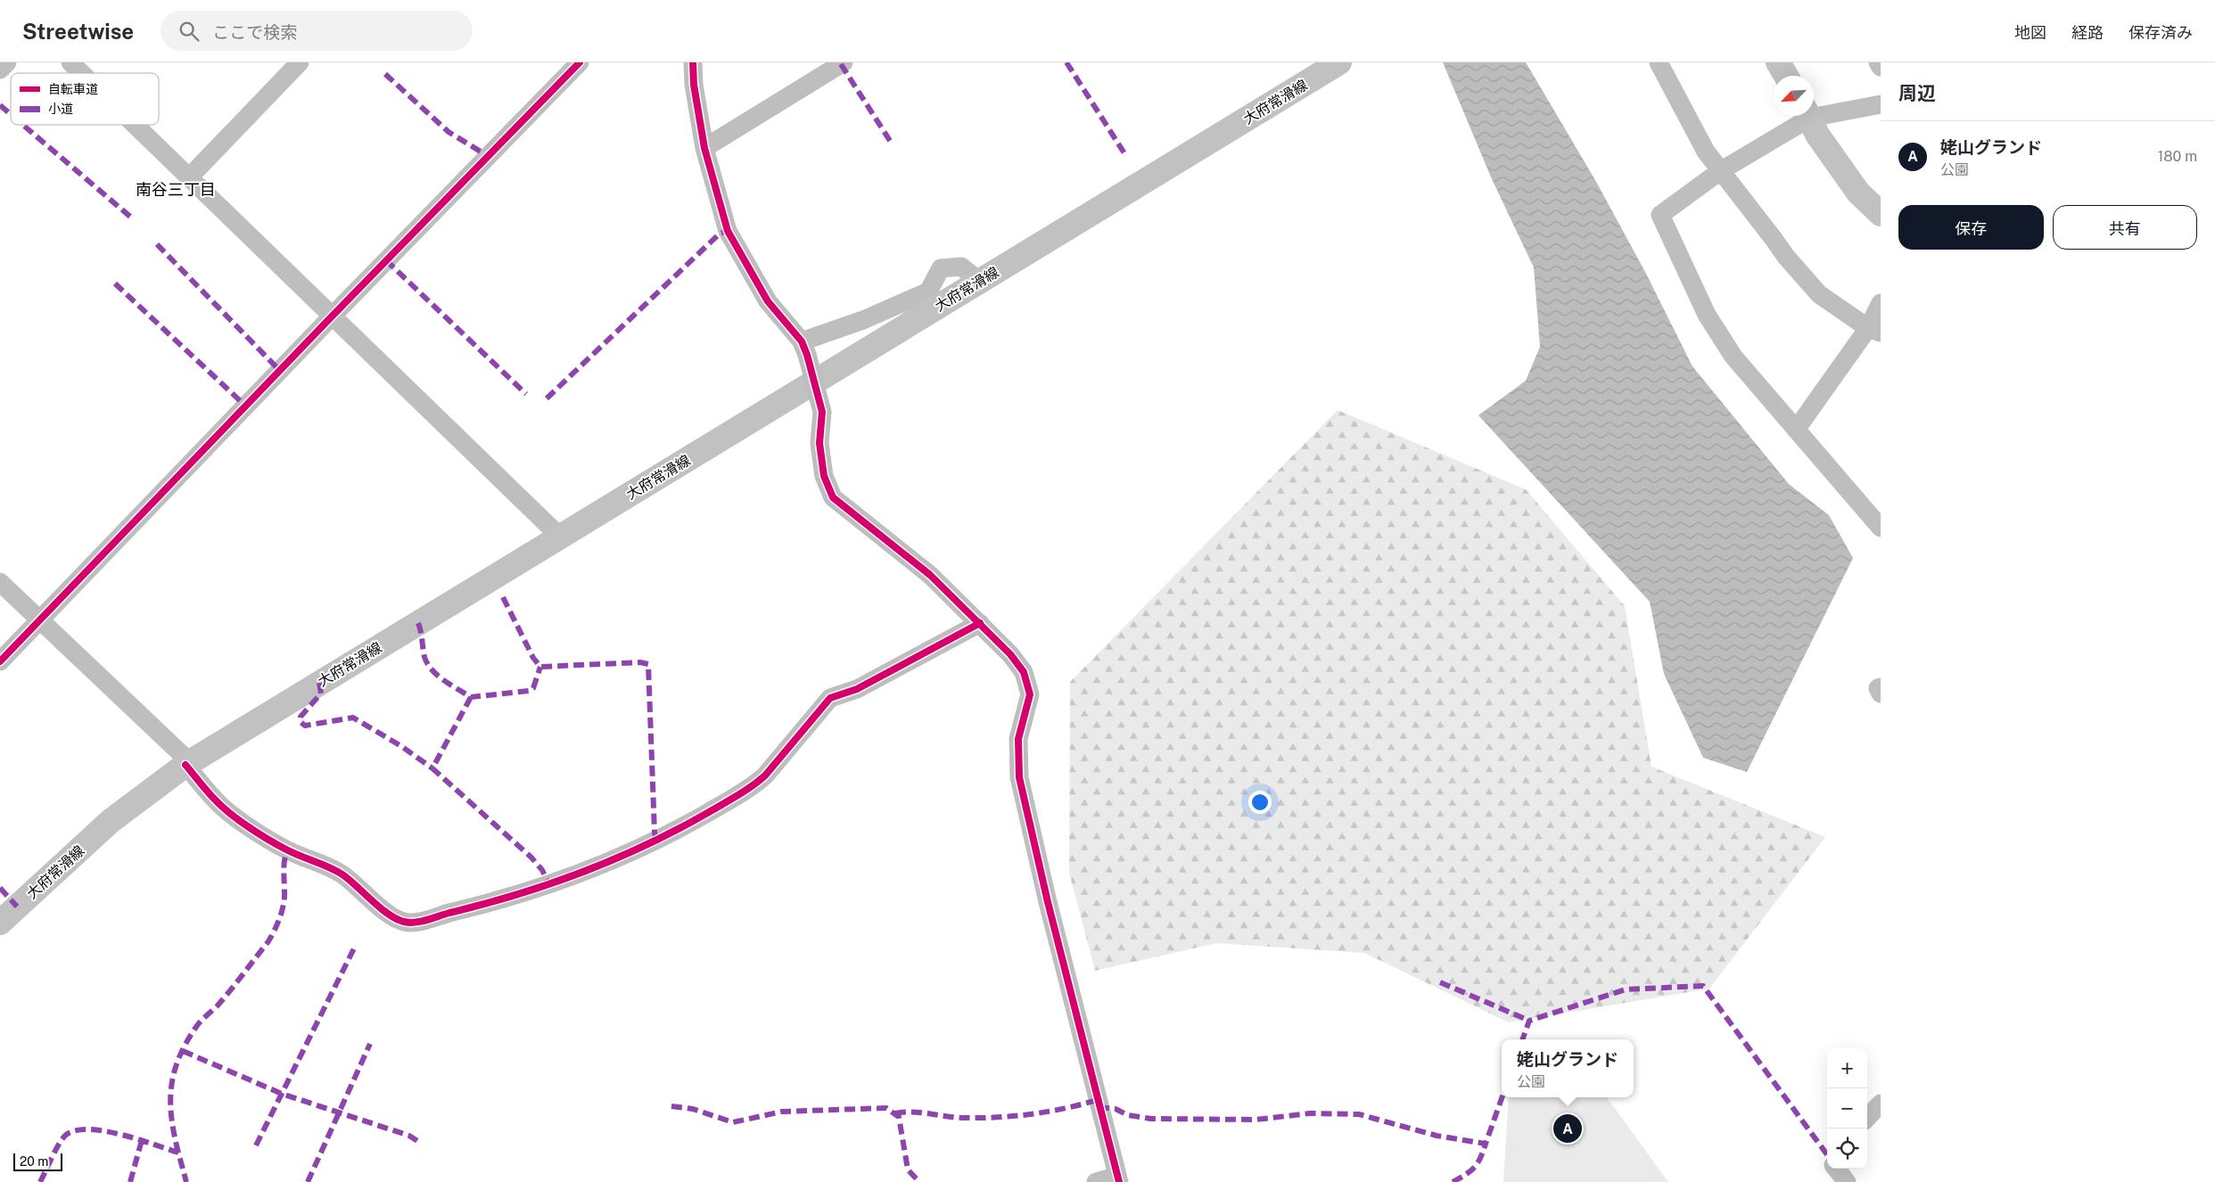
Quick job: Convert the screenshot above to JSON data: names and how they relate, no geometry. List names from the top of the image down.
{
  "streets": {
    "main road": ["大府常滑線"]
  },
  "districts": ["南谷三丁目"],
  "legend": ["自転車道", "小道"],
  "scale_bar": "20 m",
  "north": "bottom left",
  "page": {
    "header": "Streetwise",
    "search": "ここで検索",
    "nav": ["地図", "経路", "保存済み"],
    "heading": "周辺",
    "list": [
      {
        "mark": "A",
        "name": "姥山グランド",
        "note": "公園",
        "value": "180 m"
      }
    ],
    "buttons": ["保存", "共有"],
    "popup": ["姥山グランド", "公園"],
    "map_buttons": ["+", "−"],
    "pins": "A",
    "scale": "20 m"
  }
}
